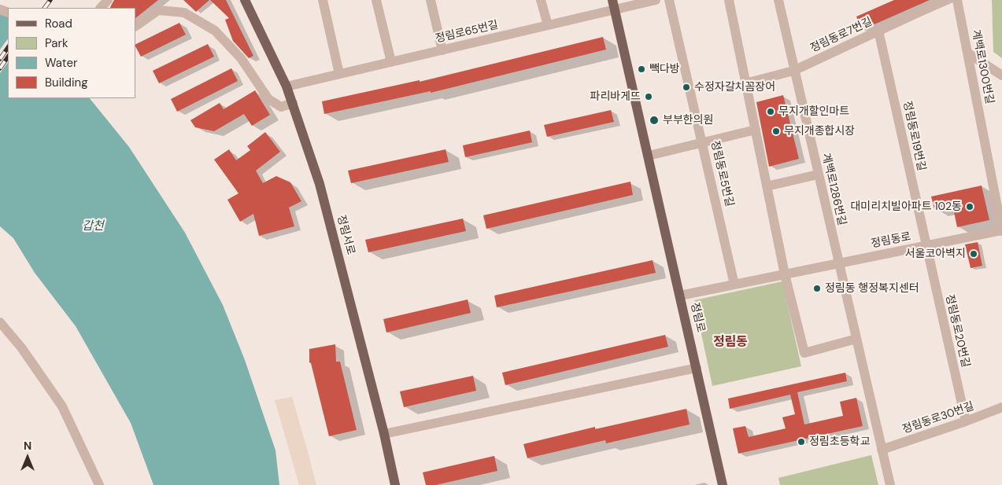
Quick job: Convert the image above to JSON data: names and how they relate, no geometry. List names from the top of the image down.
{
  "streets": {
    "main road": ["정림서로", "정림로"],
    "street": [
      "정림로65번길",
      "정림동로7번길",
      "계백로1300번길",
      "정림동로19번길",
      "정림동로5번길",
      "계백로1286번길",
      "정림동로",
      "정림동로20번길",
      "정림동로30번길"
    ]
  },
  "crossings": [
    ["정림로65번길", "정림서로"],
    ["정림로65번길", "정림로"],
    ["정림동로7번길", "정림동로19번길"],
    ["정림동로7번길", "계백로1286번길"],
    ["계백로1300번길", "정림동로"],
    ["정림동로19번길", "정림동로"],
    ["정림동로19번길", "정림동로20번길"],
    ["정림동로5번길", "정림동로"],
    ["계백로1286번길", "정림동로"],
    ["계백로1286번길", "정림동로30번길"],
    ["정림동로", "정림로"],
    ["정림동로", "정림동로20번길"],
    ["정림동로20번길", "정림동로30번길"]
  ],
  "districts": ["정림동"],
  "water": ["갑천"],
  "places": [
    "빽다방",
    "수정자갈치꼼장어",
    "파리바게뜨",
    "무지개할인마트",
    "부부한의원",
    "무지개종합시장",
    "대미리치빌아파트 102동",
    "서울코아벽지",
    "정림동 행정복지센터",
    "정림초등학교"
  ],
  "legend": [
    "Road",
    "Park",
    "Water",
    "Building"
  ],
  "north": "top"
}
